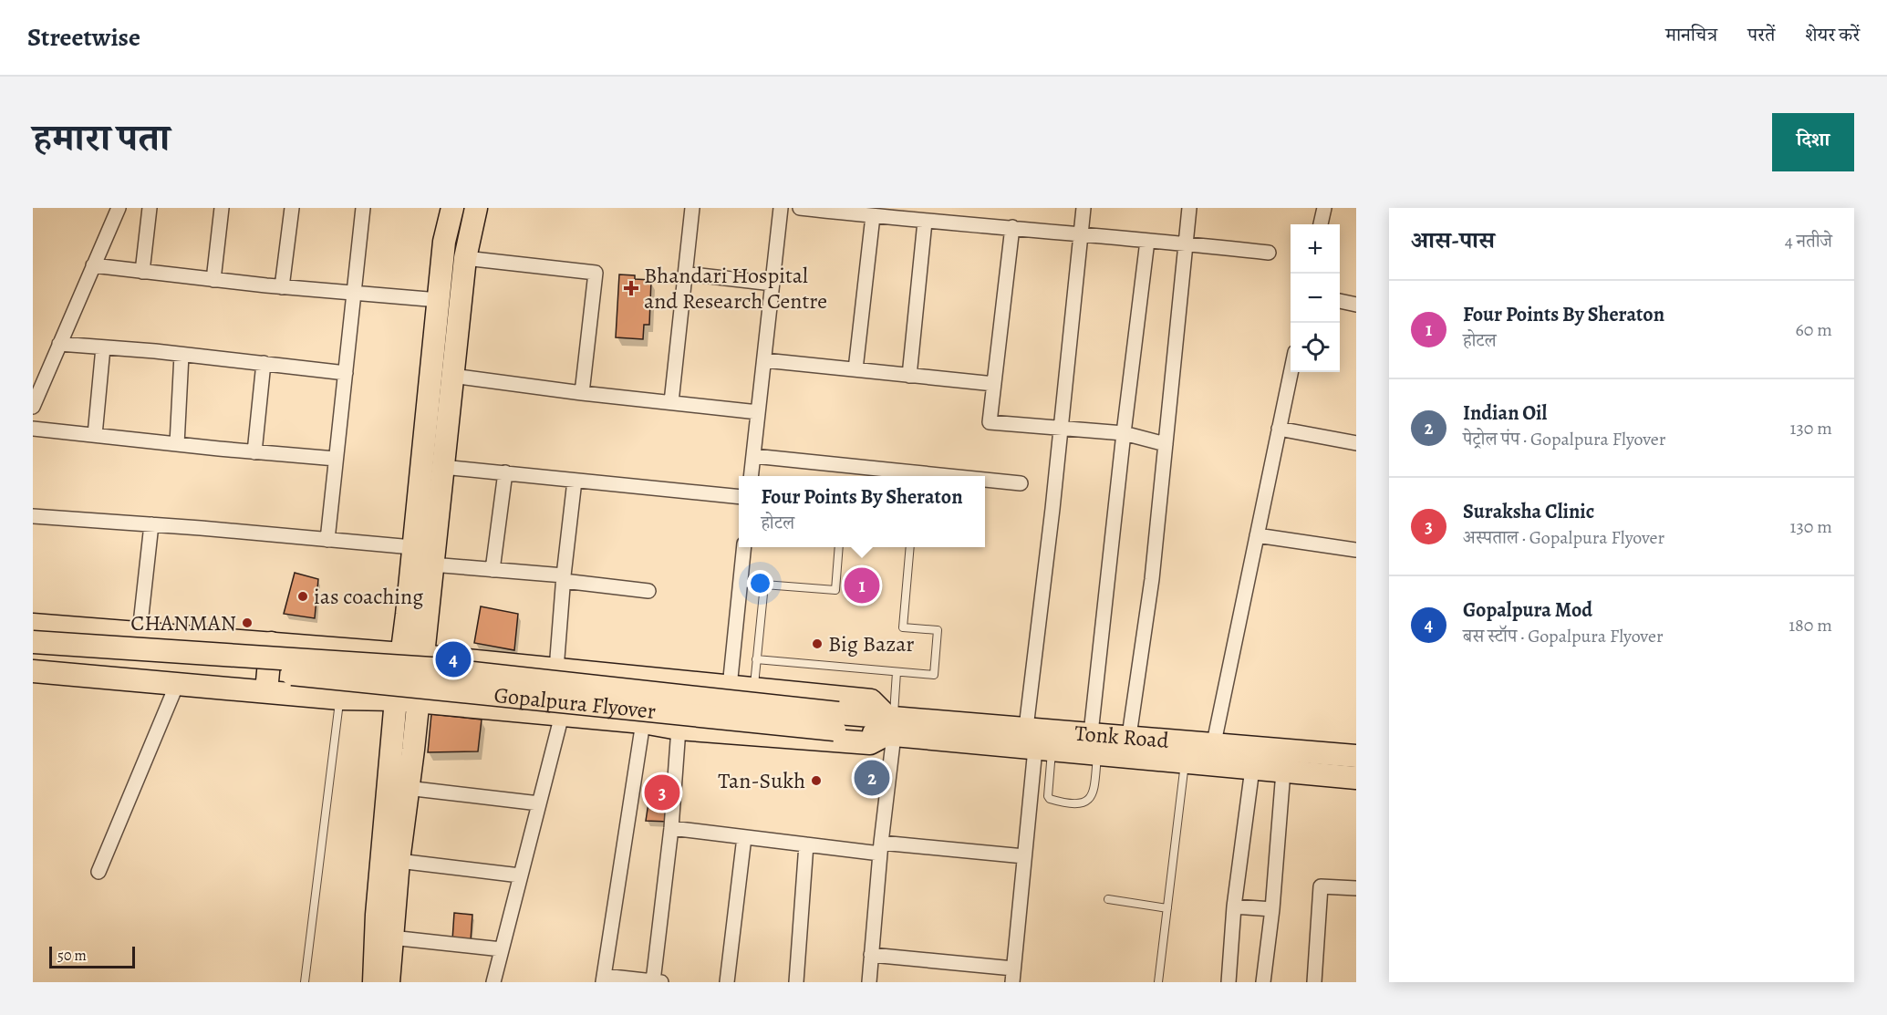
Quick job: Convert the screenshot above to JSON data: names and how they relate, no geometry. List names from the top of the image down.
{
  "streets": {
    "main road": ["Gopalpura Flyover", "Tonk Road"]
  },
  "crossings": [
    ["Gopalpura Flyover", "Tonk Road"]
  ],
  "places": {
    "health": ["Bhandari Hospital and Research Centre"],
    "other": [
      "ias coaching",
      "CHANMAN",
      "Big Bazar",
      "Tan-Sukh"
    ]
  },
  "scale_bar": "50 m",
  "page": {
    "header": "Streetwise",
    "nav": ["मानचित्र", "परतें", "शेयर करें"],
    "title": "हमारा पता",
    "buttons": "दिशा",
    "heading": ["आस-पास", "4 नतीजे"],
    "map_buttons": ["+", "−"],
    "list": [
      {
        "mark": "1",
        "name": "Four Points By Sheraton",
        "note": "होटल",
        "value": "60 m"
      },
      {
        "mark": "2",
        "name": "Indian Oil",
        "note": "पेट्रोल पंप · Gopalpura Flyover",
        "value": "130 m"
      },
      {
        "mark": "3",
        "name": "Suraksha Clinic",
        "note": "अस्पताल · Gopalpura Flyover",
        "value": "130 m"
      },
      {
        "mark": "4",
        "name": "Gopalpura Mod",
        "note": "बस स्टॉप · Gopalpura Flyover",
        "value": "180 m"
      }
    ],
    "popup": ["Four Points By Sheraton", "होटल"],
    "pins": [
      "1",
      "4",
      "2",
      "3"
    ],
    "scale": "50 m"
  }
}
